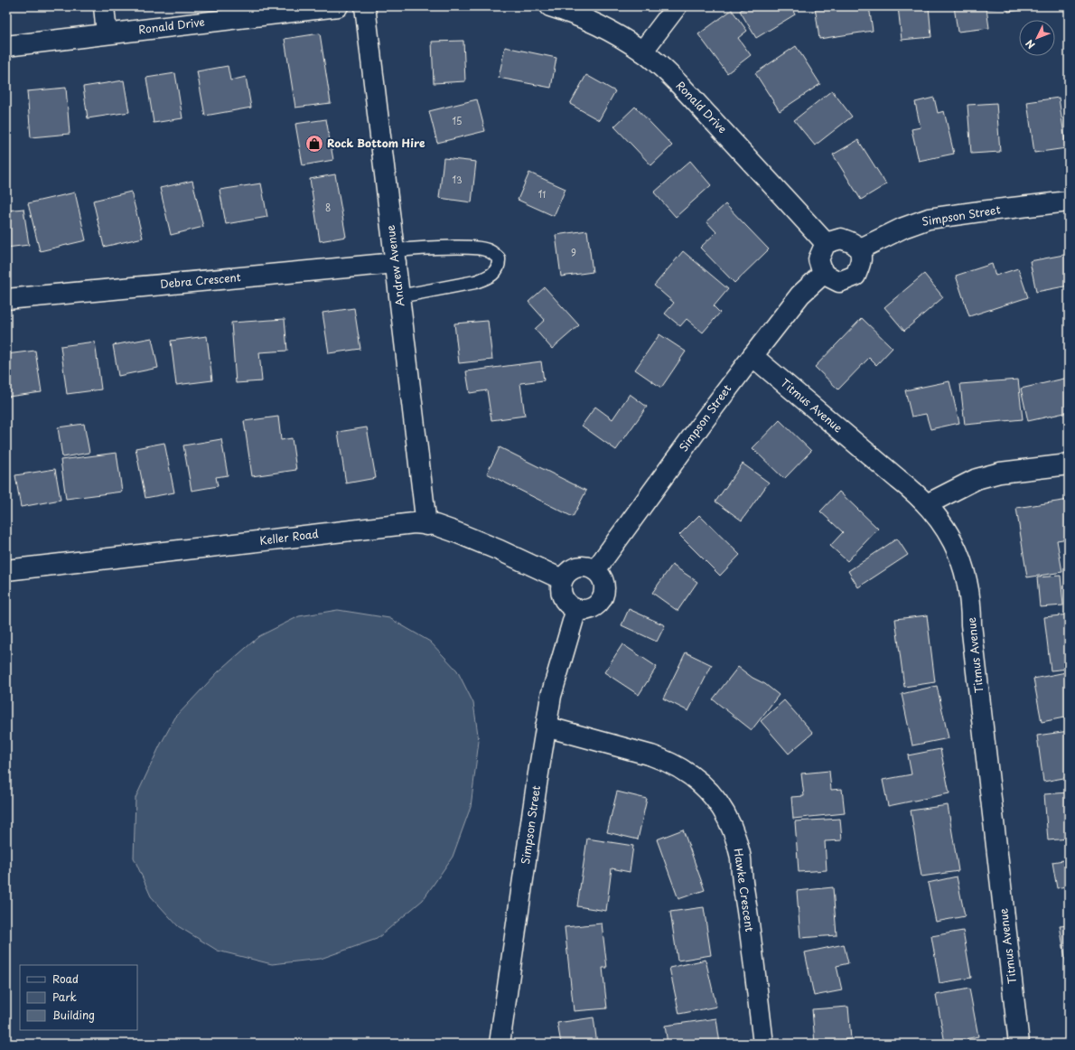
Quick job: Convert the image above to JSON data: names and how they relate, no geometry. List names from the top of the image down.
{
  "streets": {
    "street": [
      "Ronald Drive",
      "Simpson Street",
      "Andrew Avenue",
      "Debra Crescent",
      "Titmus Avenue",
      "Keller Road",
      "Hawke Crescent"
    ]
  },
  "crossings": [
    ["Ronald Drive", "Simpson Street"],
    ["Simpson Street", "Titmus Avenue"],
    ["Simpson Street", "Keller Road"],
    ["Simpson Street", "Hawke Crescent"],
    ["Andrew Avenue", "Debra Crescent"],
    ["Andrew Avenue", "Keller Road"]
  ],
  "places": {
    "shop": ["Rock Bottom Hire"]
  },
  "house_numbers": [
    "15",
    "13",
    "11",
    "8",
    "9"
  ],
  "legend": ["Road", "Park", "Building"],
  "north": "bottom left"
}
